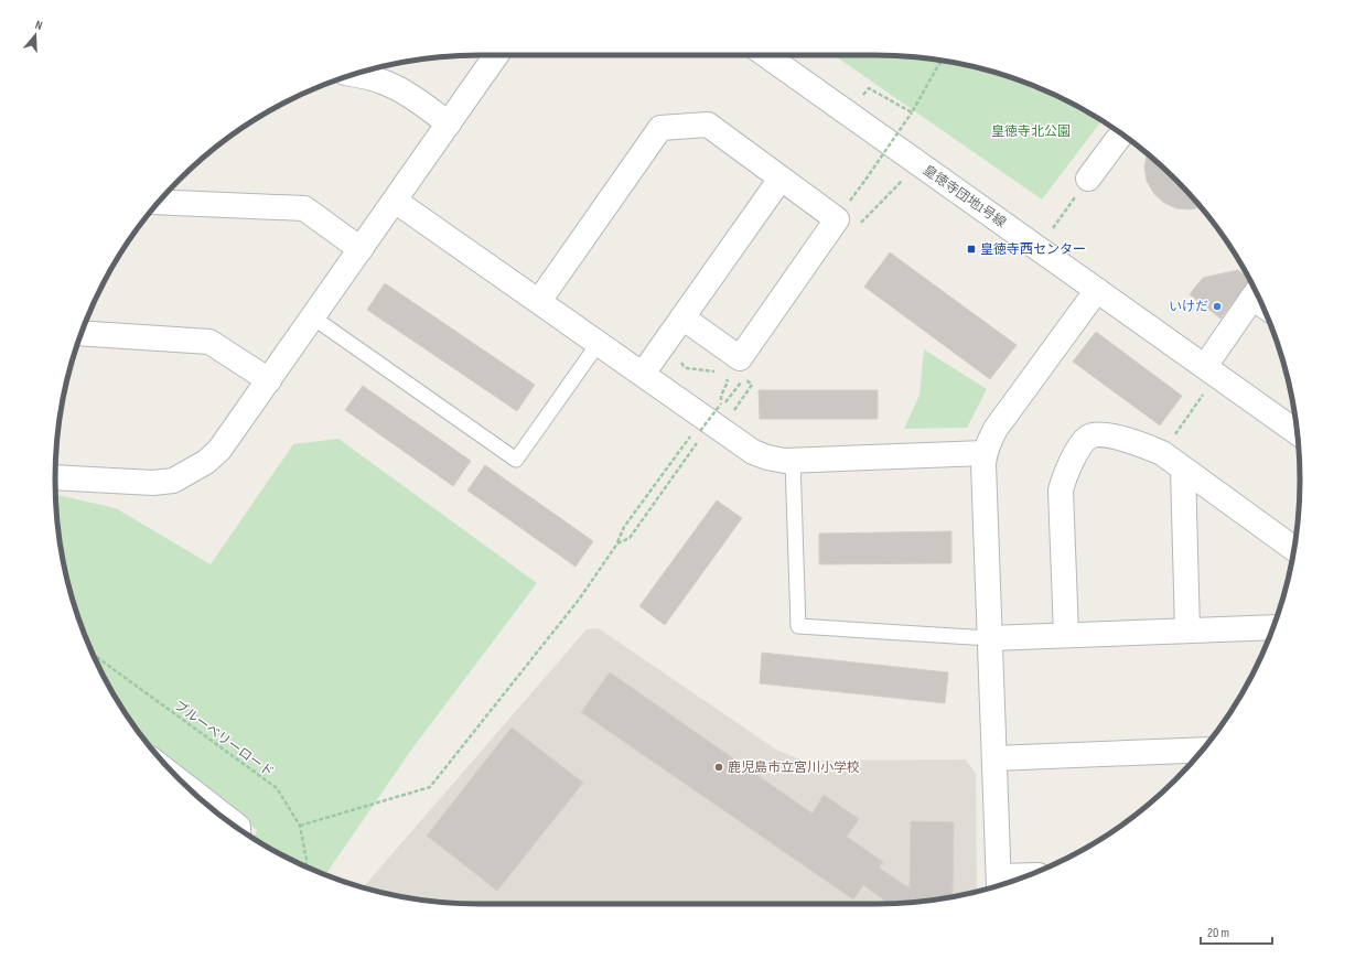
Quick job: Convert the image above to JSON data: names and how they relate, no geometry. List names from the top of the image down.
{
  "streets": {
    "street": ["皇徳寺団地1号線"],
    "path": ["ブルーベリーロード"]
  },
  "parks": ["皇徳寺北公園"],
  "places": {
    "transit": ["皇徳寺西センター"],
    "other": ["いけだ", "鹿児島市立宮川小学校"]
  },
  "scale_bar": "20 m",
  "north": "top"
}
